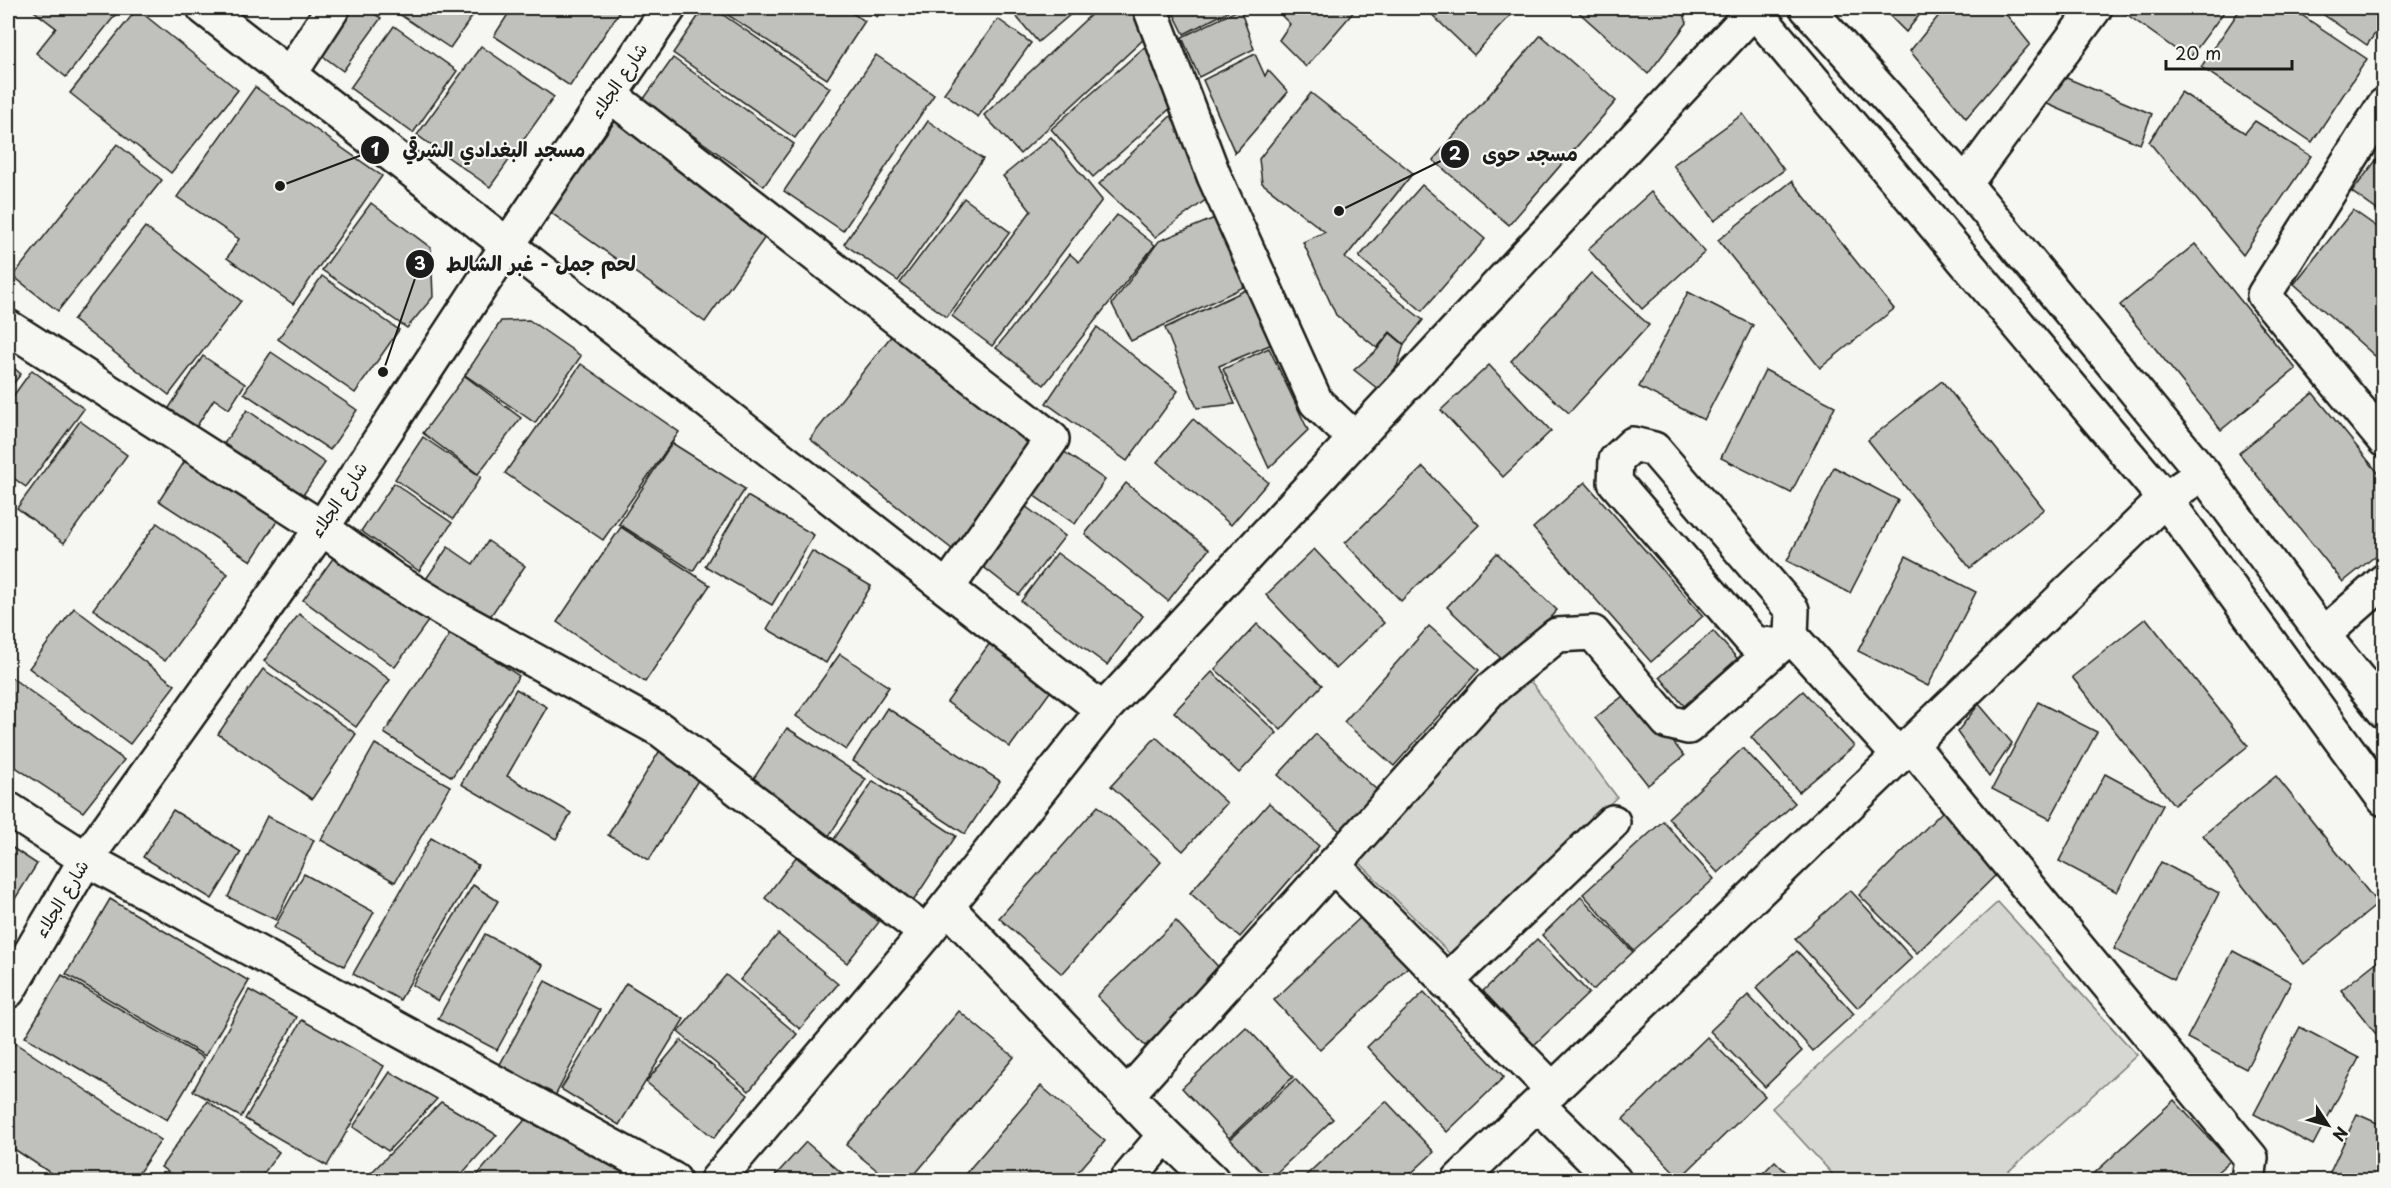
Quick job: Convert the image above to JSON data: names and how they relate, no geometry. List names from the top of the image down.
{
  "streets": {
    "street": ["شارع الجلاء"]
  },
  "places": ["مسجد البغدادي الشرقي", "مسجد حوى", "لحم جمل - غبر الشالط"],
  "scale_bar": "20 m",
  "north": "bottom right"
}
